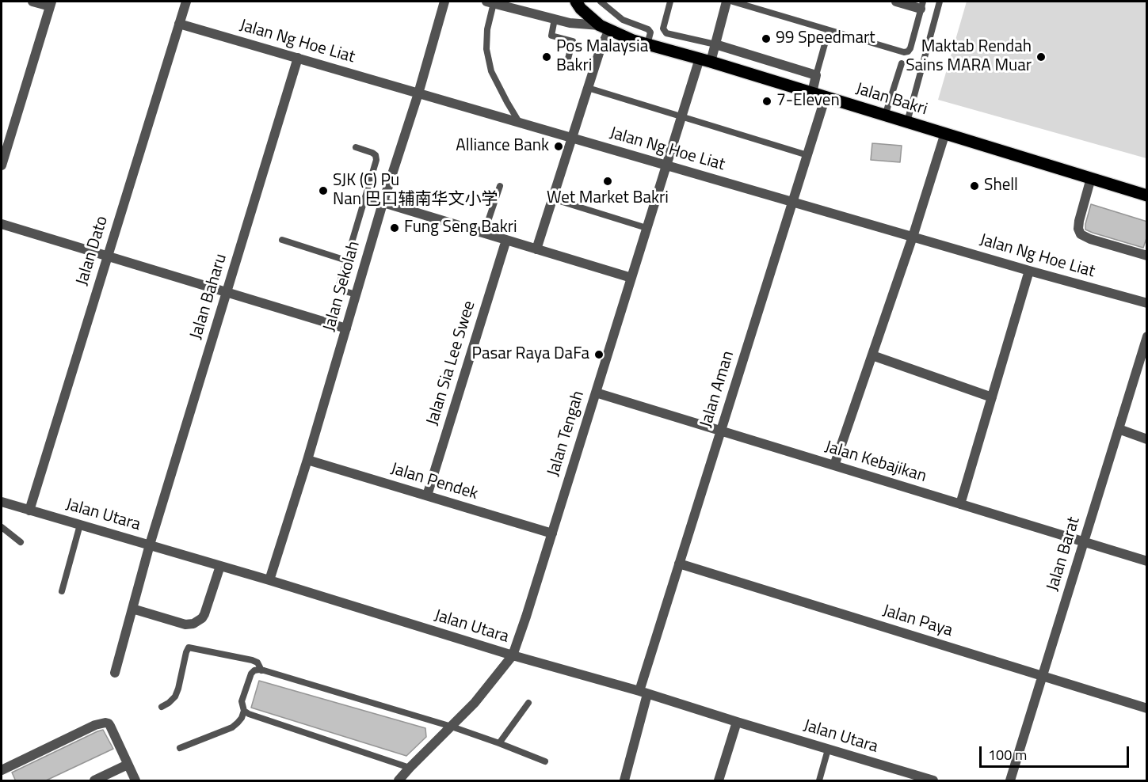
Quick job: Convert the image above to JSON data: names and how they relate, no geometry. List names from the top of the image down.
{
  "streets": {
    "main road": ["Jalan Bakri"],
    "street": [
      "Jalan Ng Hoe Liat",
      "Jalan Dato",
      "Jalan Sekolah",
      "Jalan Baharu",
      "Jalan Sia Lee Swee",
      "Jalan Aman",
      "Jalan Tengah",
      "Jalan Kebajikan",
      "Jalan Pendek",
      "Jalan Utara",
      "Jalan Barat",
      "Jalan Paya"
    ]
  },
  "crossings": [
    ["Jalan Ng Hoe Liat", "Jalan Dato"],
    ["Jalan Ng Hoe Liat", "Jalan Sekolah"],
    ["Jalan Ng Hoe Liat", "Jalan Baharu"],
    ["Jalan Ng Hoe Liat", "Jalan Aman"],
    ["Jalan Ng Hoe Liat", "Jalan Tengah"],
    ["Jalan Bakri", "Jalan Aman"],
    ["Jalan Bakri", "Jalan Tengah"],
    ["Jalan Dato", "Jalan Utara"],
    ["Jalan Sekolah", "Jalan Pendek"],
    ["Jalan Sekolah", "Jalan Utara"],
    ["Jalan Baharu", "Jalan Utara"],
    ["Jalan Sia Lee Swee", "Jalan Pendek"],
    ["Jalan Aman", "Jalan Kebajikan"],
    ["Jalan Aman", "Jalan Utara"],
    ["Jalan Aman", "Jalan Paya"],
    ["Jalan Tengah", "Jalan Kebajikan"],
    ["Jalan Tengah", "Jalan Pendek"],
    ["Jalan Tengah", "Jalan Utara"],
    ["Jalan Kebajikan", "Jalan Barat"],
    ["Jalan Barat", "Jalan Paya"]
  ],
  "places": [
    "99 Speedmart",
    "Pos Malaysia Bakri",
    "Maktab Rendah Sains MARA Muar",
    "7-Eleven",
    "Alliance Bank",
    "Wet Market Bakri",
    "Shell",
    "SJK (C) Pu Nan 巴口辅南华文小学",
    "Fung Seng Bakri",
    "Pasar Raya DaFa"
  ],
  "scale_bar": "100 m"
}
